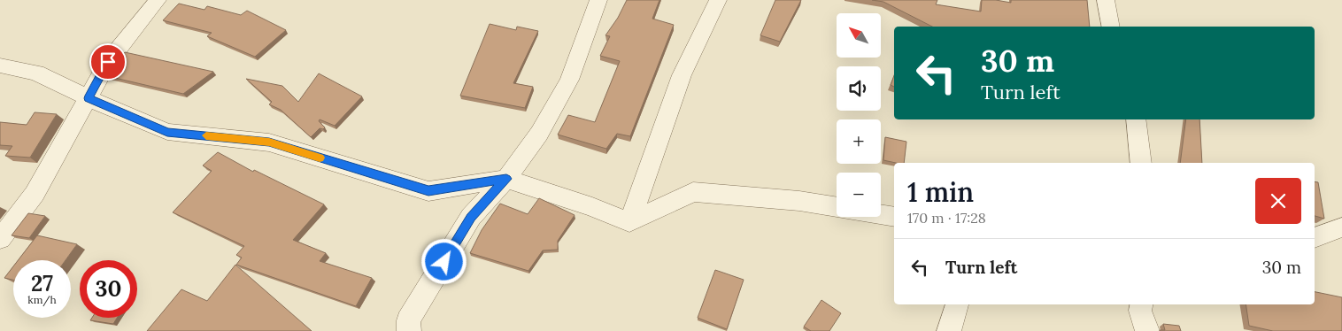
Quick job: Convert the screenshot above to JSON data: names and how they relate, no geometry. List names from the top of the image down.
{
  "north": "top left",
  "page": {
    "map_buttons": ["+", "−"],
    "turn": ["30 m", "Turn left"],
    "heading": ["1 min", "170 m · 17:28"],
    "list": [
      {
        "name": "Turn left",
        "value": "30 m"
      }
    ],
    "speed": "27 km/h",
    "limit": "30"
  }
}
